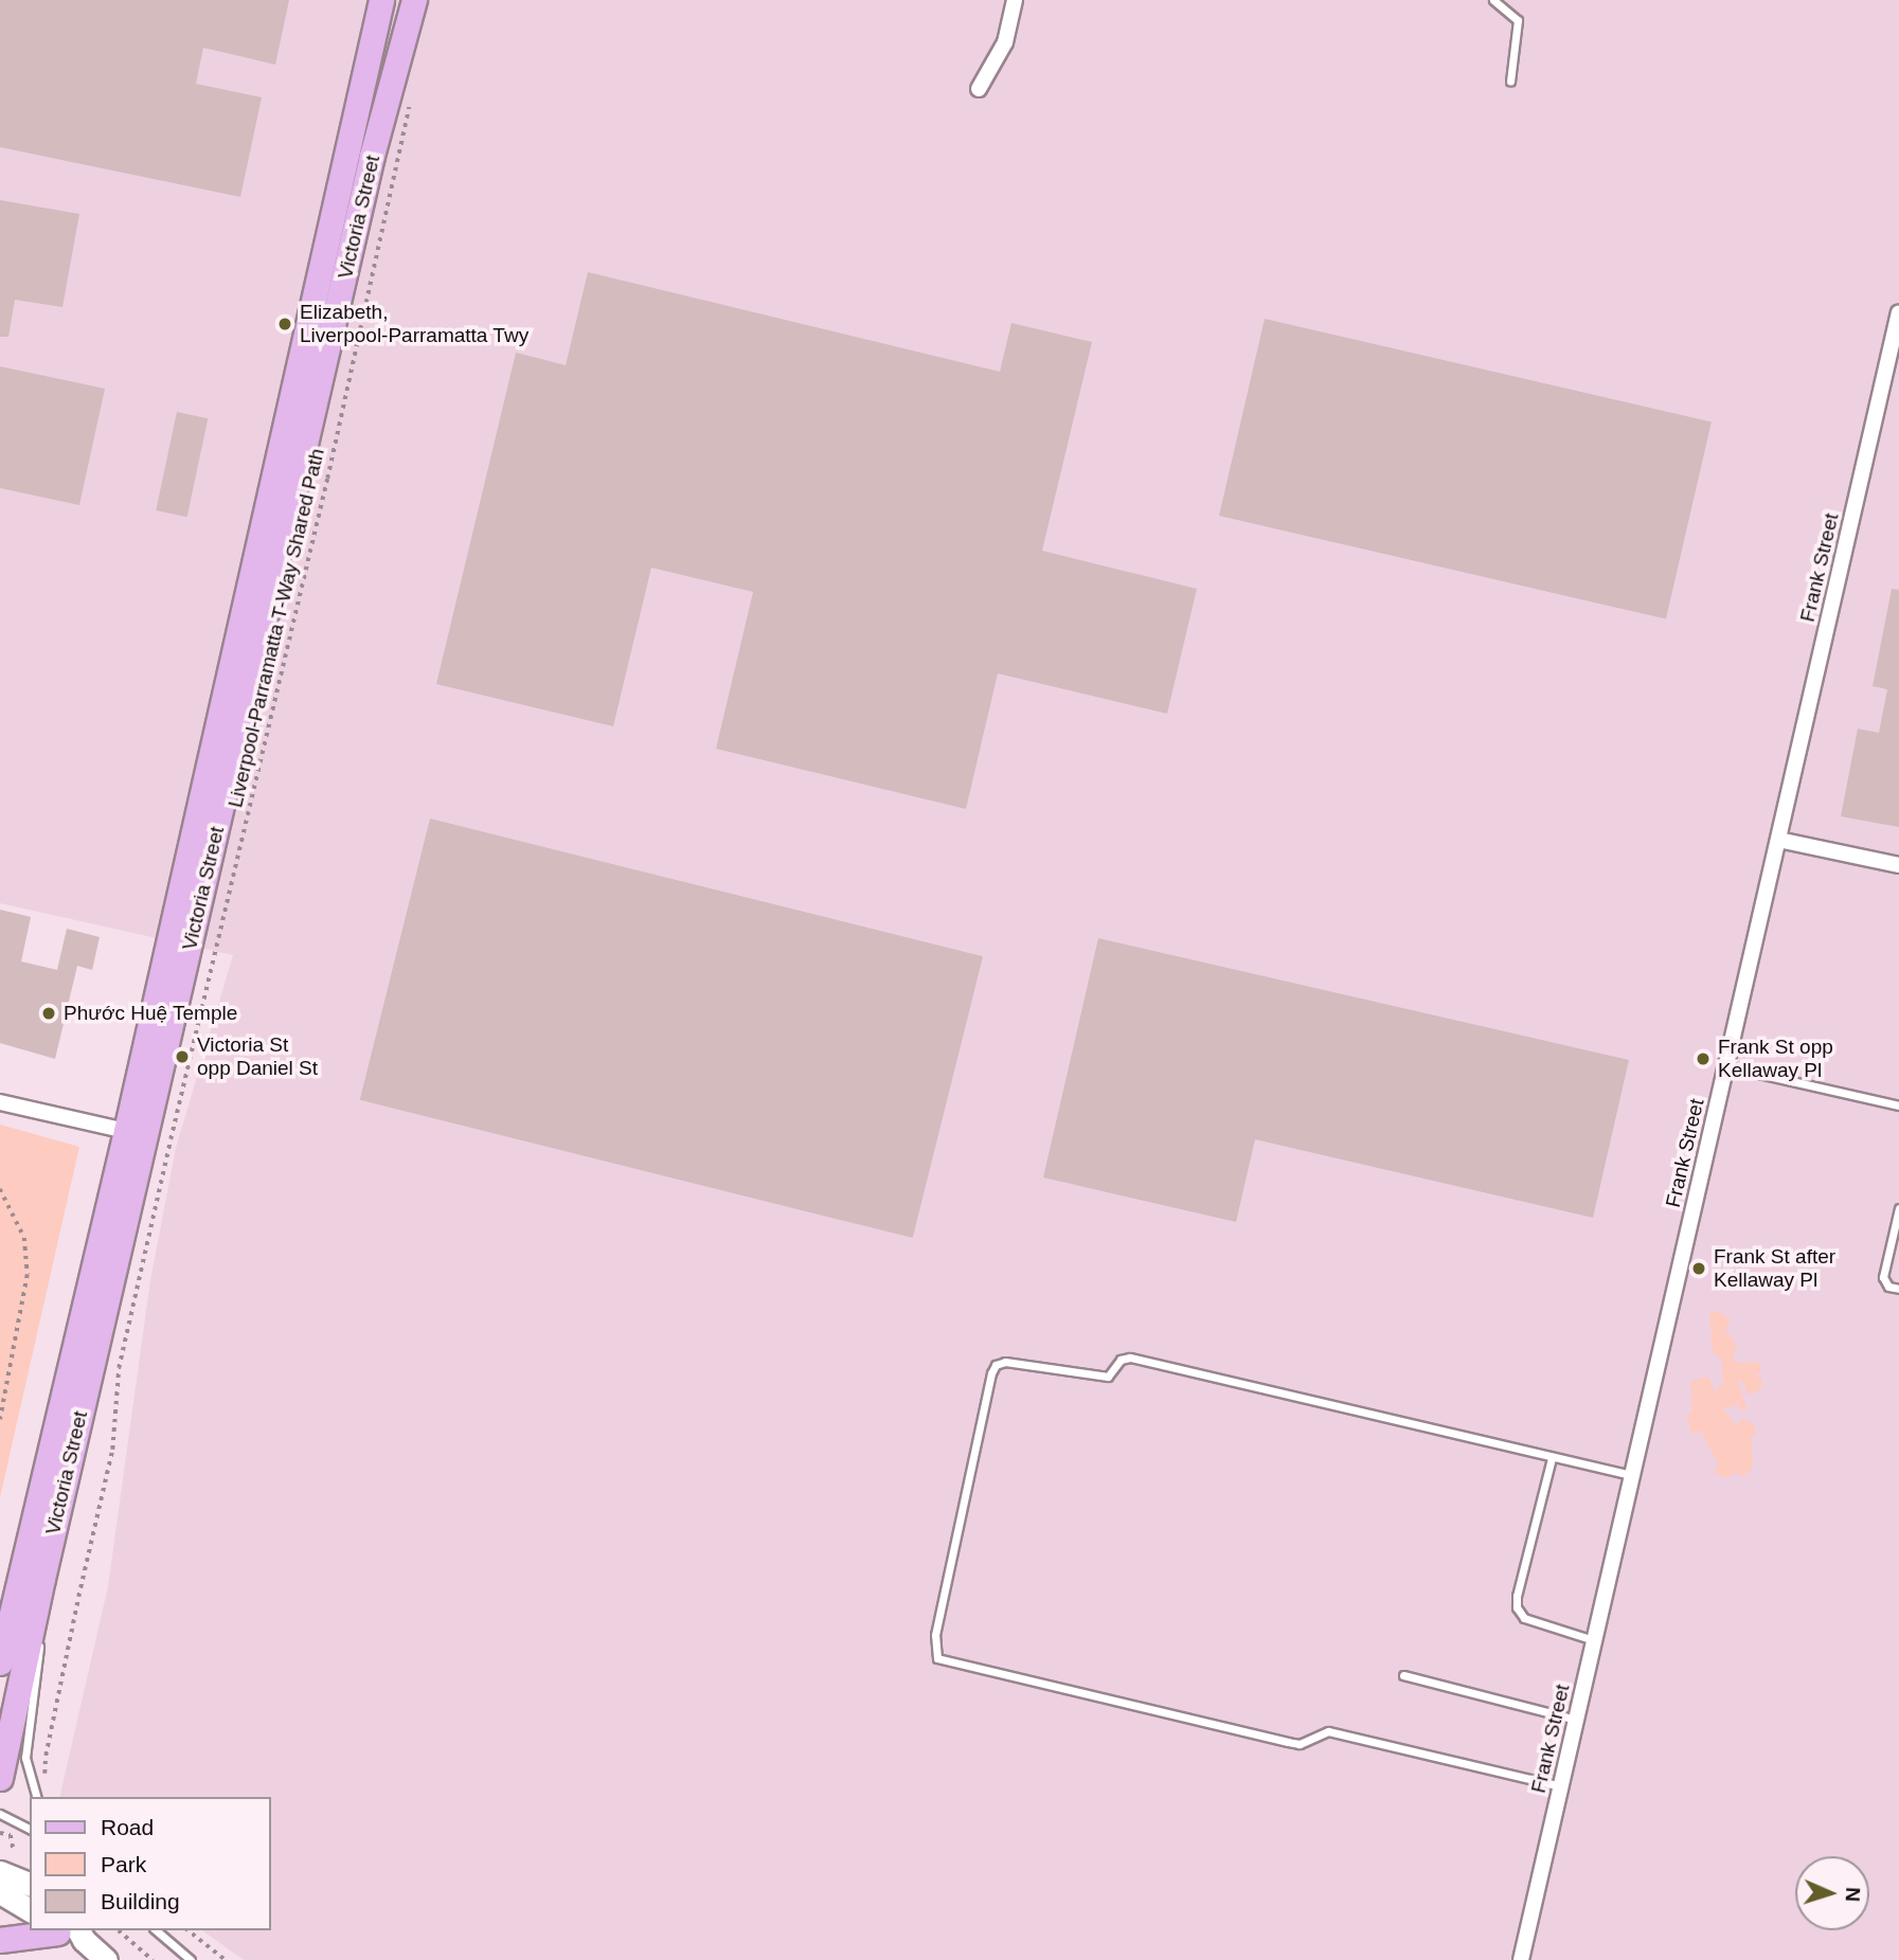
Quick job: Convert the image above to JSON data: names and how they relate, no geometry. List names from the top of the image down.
{
  "streets": {
    "main road": ["Victoria Street"],
    "street": ["Frank Street"],
    "path": ["Liverpool-Parramatta T-Way Shared Path"]
  },
  "places": [
    "Elizabeth, Liverpool-Parramatta Twy",
    "Phước Huệ Temple",
    "Victoria St opp Daniel St",
    "Frank St opp Kellaway Pl",
    "Frank St after Kellaway Pl"
  ],
  "legend": ["Road", "Park", "Building"],
  "north": "right"
}
